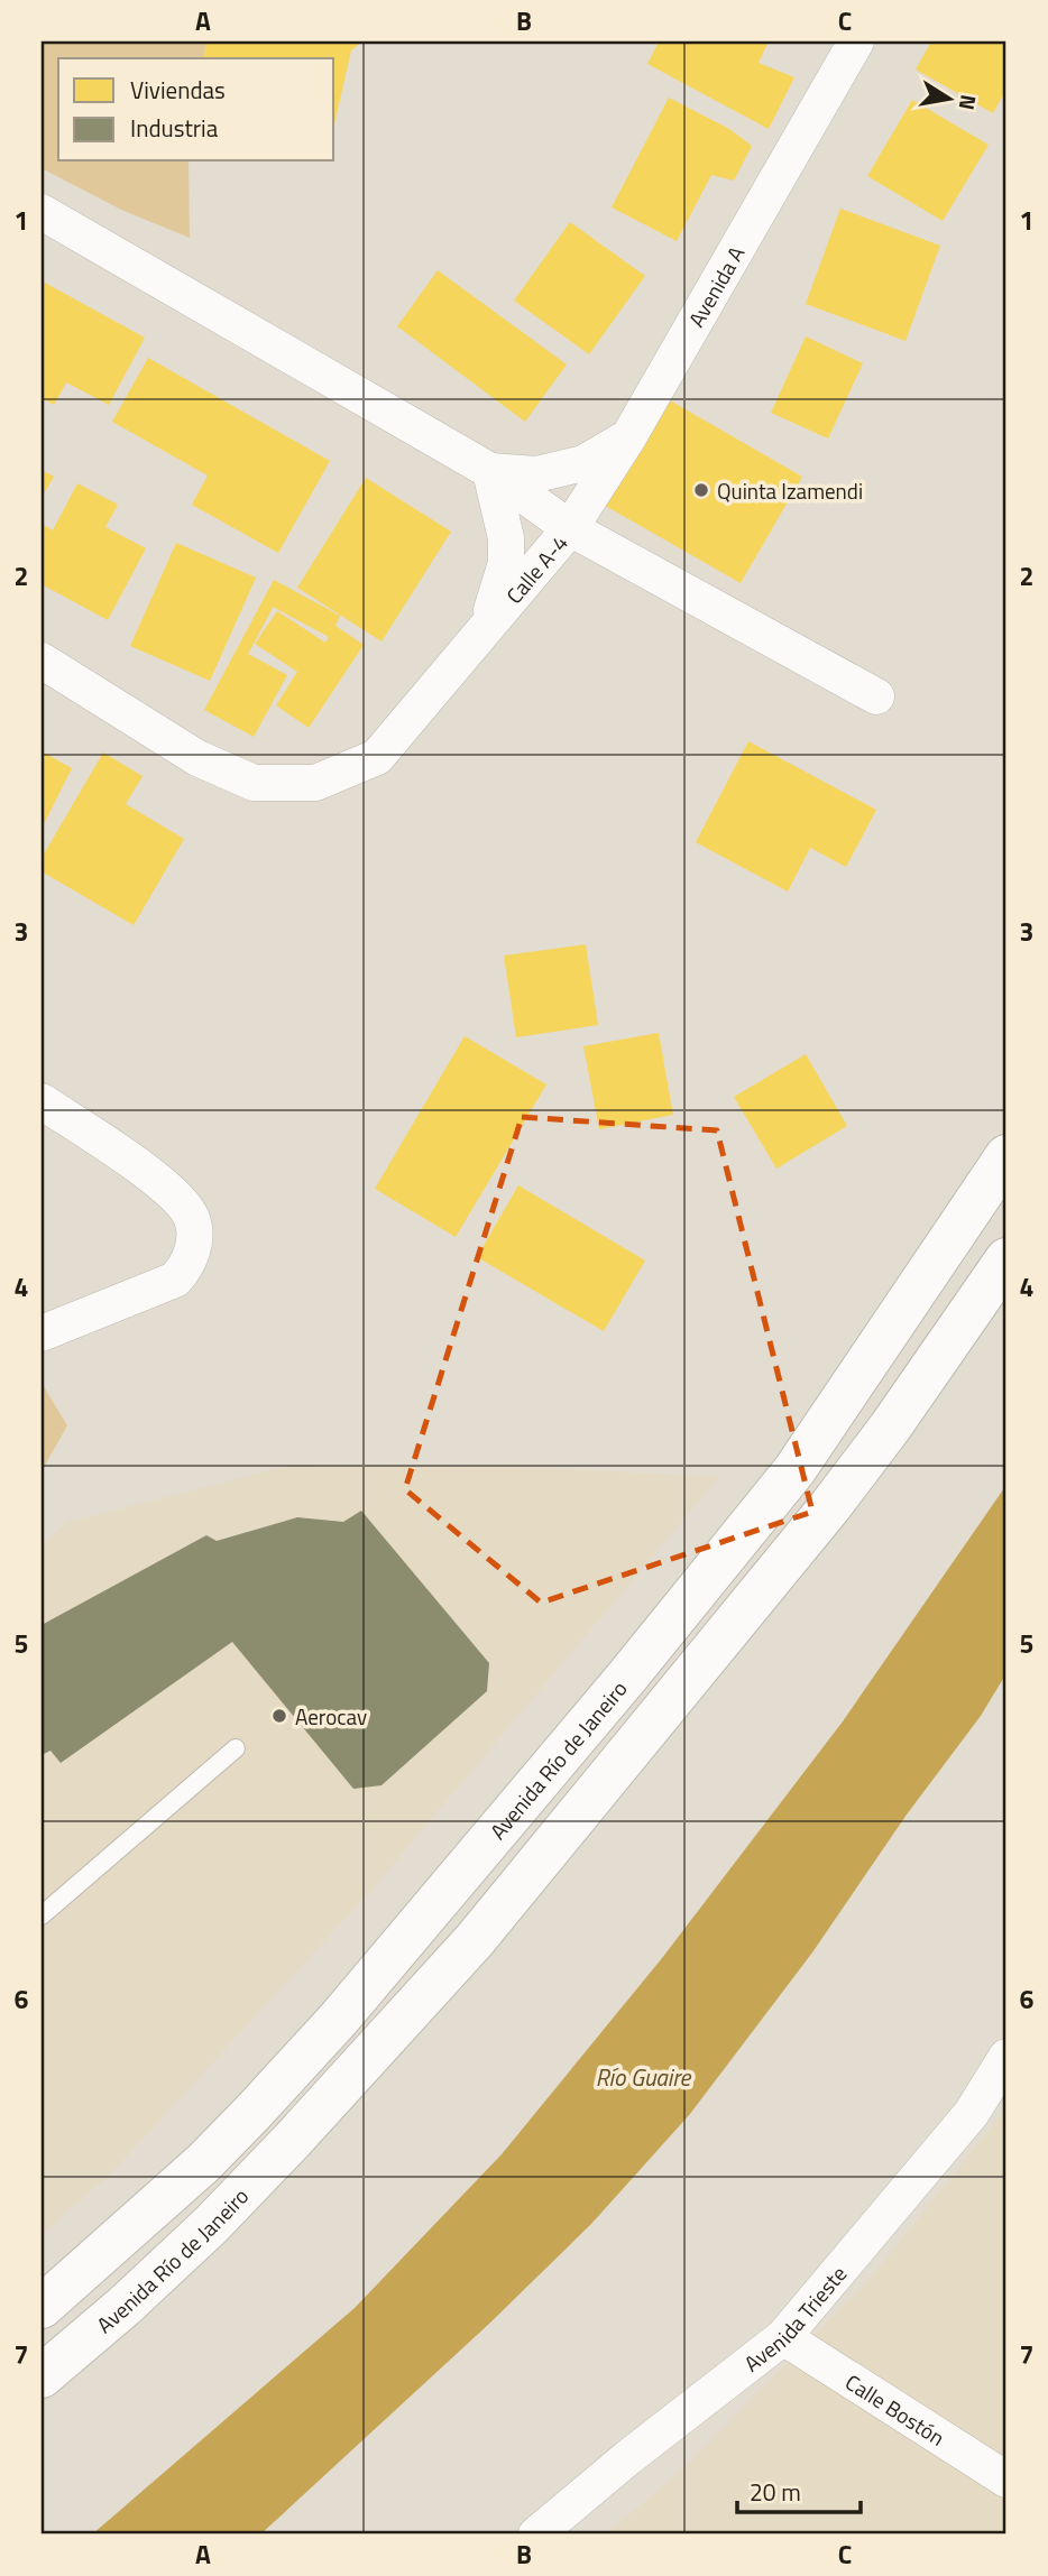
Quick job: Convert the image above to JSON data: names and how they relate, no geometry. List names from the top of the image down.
{
  "streets": {
    "street": [
      "Avenida A",
      "Calle A-4",
      "Avenida Río de Janeiro",
      "Avenida Trieste",
      "Calle Bostón"
    ]
  },
  "crossings": [
    ["Avenida A", "Calle A-4"],
    ["Avenida Trieste", "Calle Bostón"]
  ],
  "water": ["Río Guaire"],
  "places": ["Quinta Izamendi", "Aerocav"],
  "legend": ["Viviendas", "Industria"],
  "scale_bar": "20 m",
  "north": "right",
  "grid": {
    "columns": ["A", "B", "C"],
    "rows": [
      "1",
      "2",
      "3",
      "4",
      "5",
      "6",
      "7"
    ]
  }
}
